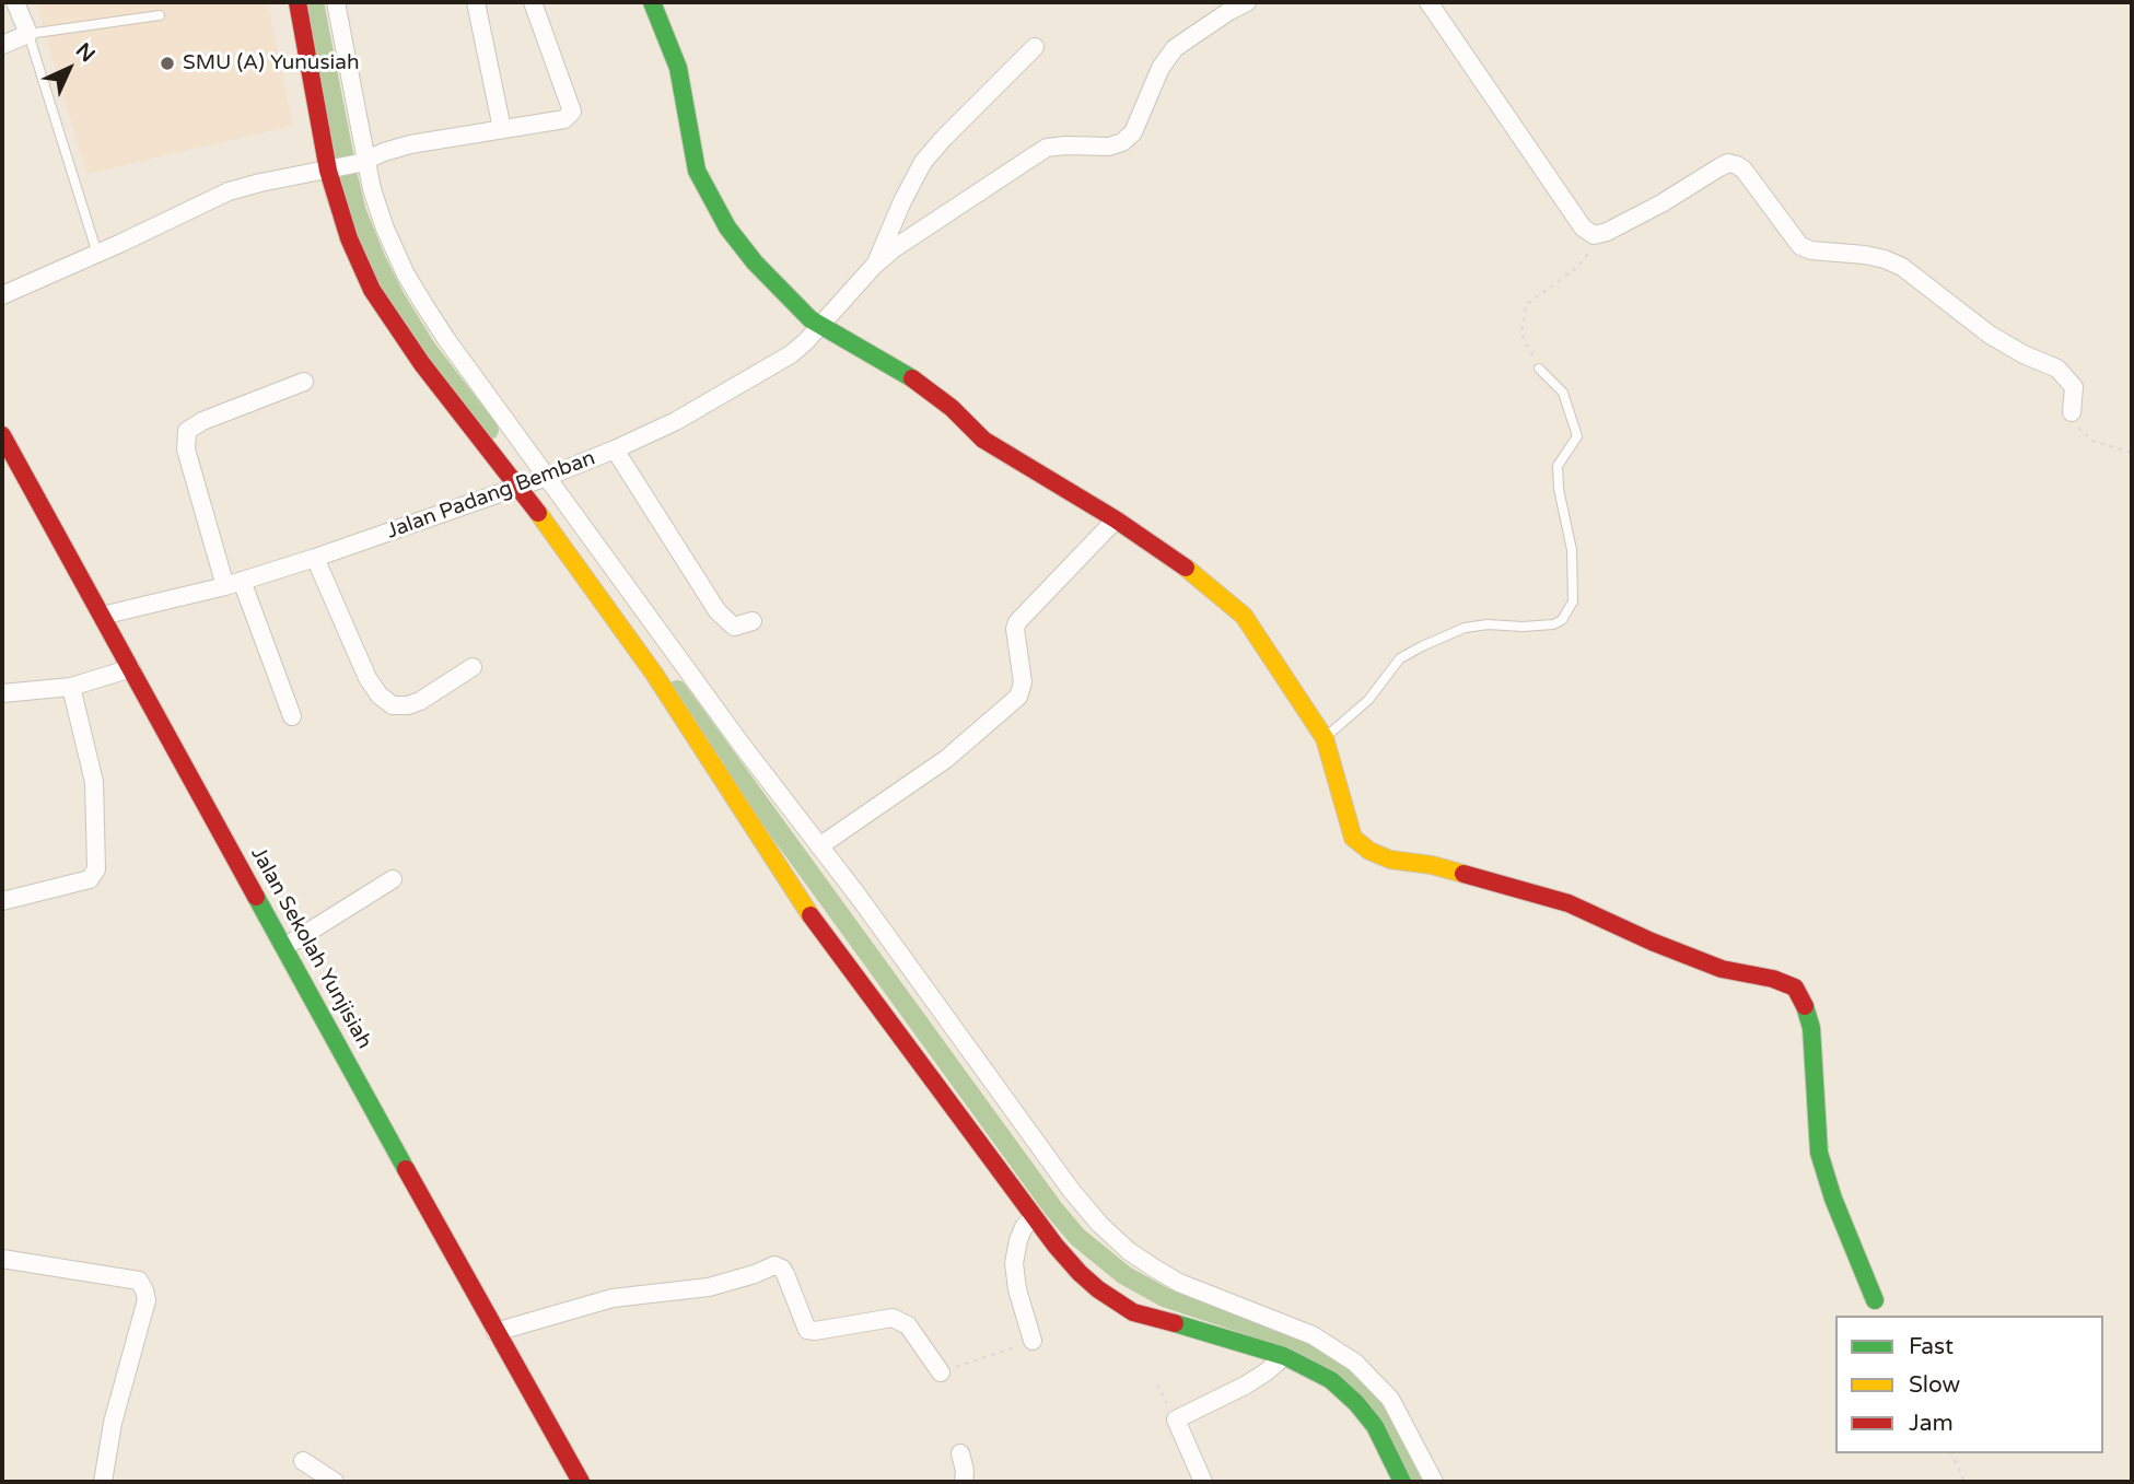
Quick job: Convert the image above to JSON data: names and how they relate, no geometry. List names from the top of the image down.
{
  "streets": {
    "street": ["Jalan Padang Bemban", "Jalan Sekolah Yunjisiah"]
  },
  "crossings": [
    ["Jalan Padang Bemban", "Jalan Sekolah Yunjisiah"]
  ],
  "places": ["SMU (A) Yunusiah"],
  "legend": ["Fast", "Slow", "Jam"],
  "north": "top right"
}
